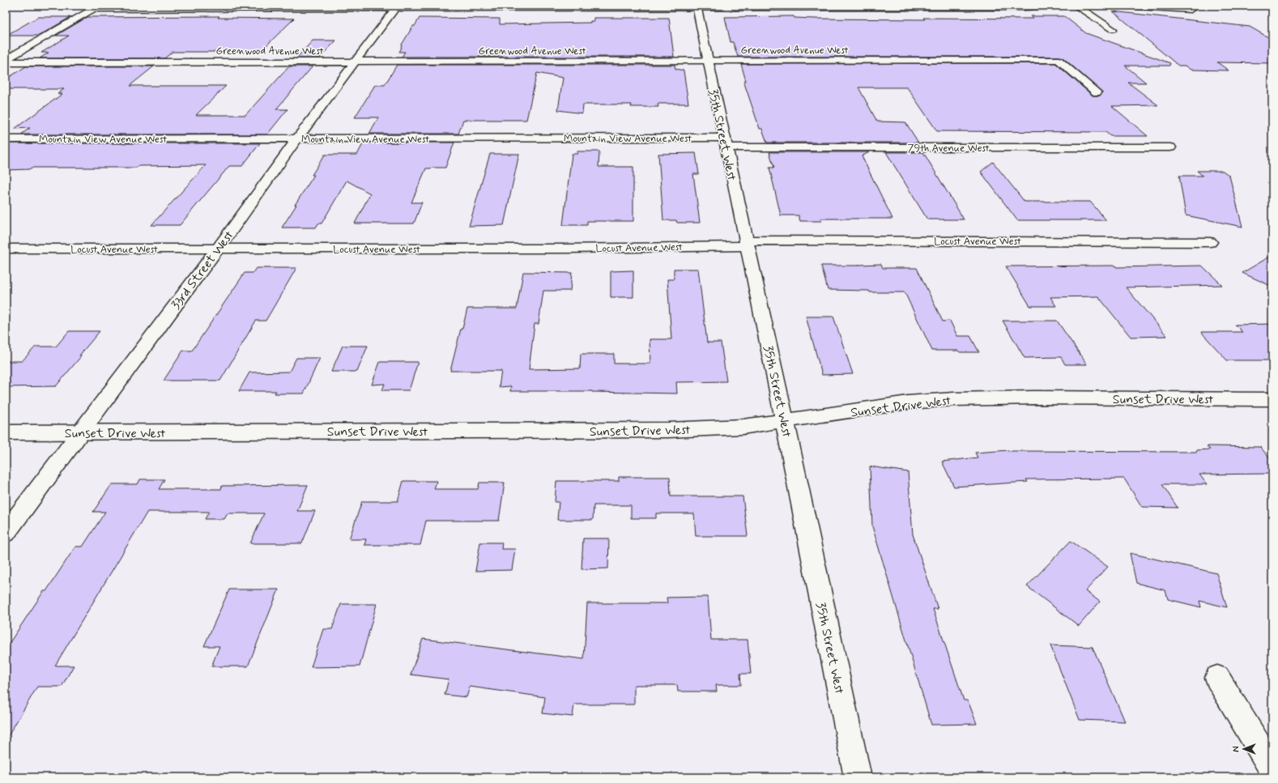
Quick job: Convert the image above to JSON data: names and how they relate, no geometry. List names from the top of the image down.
{
  "streets": {
    "street": [
      "Greenwood Avenue West",
      "35th Street West",
      "Mountain View Avenue West",
      "79th Avenue West",
      "Locust Avenue West",
      "33rd Street West",
      "Sunset Drive West"
    ]
  },
  "crossings": [
    ["Greenwood Avenue West", "35th Street West"],
    ["Greenwood Avenue West", "33rd Street West"],
    ["35th Street West", "Mountain View Avenue West"],
    ["35th Street West", "79th Avenue West"],
    ["35th Street West", "Locust Avenue West"],
    ["35th Street West", "Sunset Drive West"],
    ["Mountain View Avenue West", "79th Avenue West"],
    ["Mountain View Avenue West", "33rd Street West"],
    ["Locust Avenue West", "33rd Street West"],
    ["33rd Street West", "Sunset Drive West"]
  ],
  "north": "left"
}
